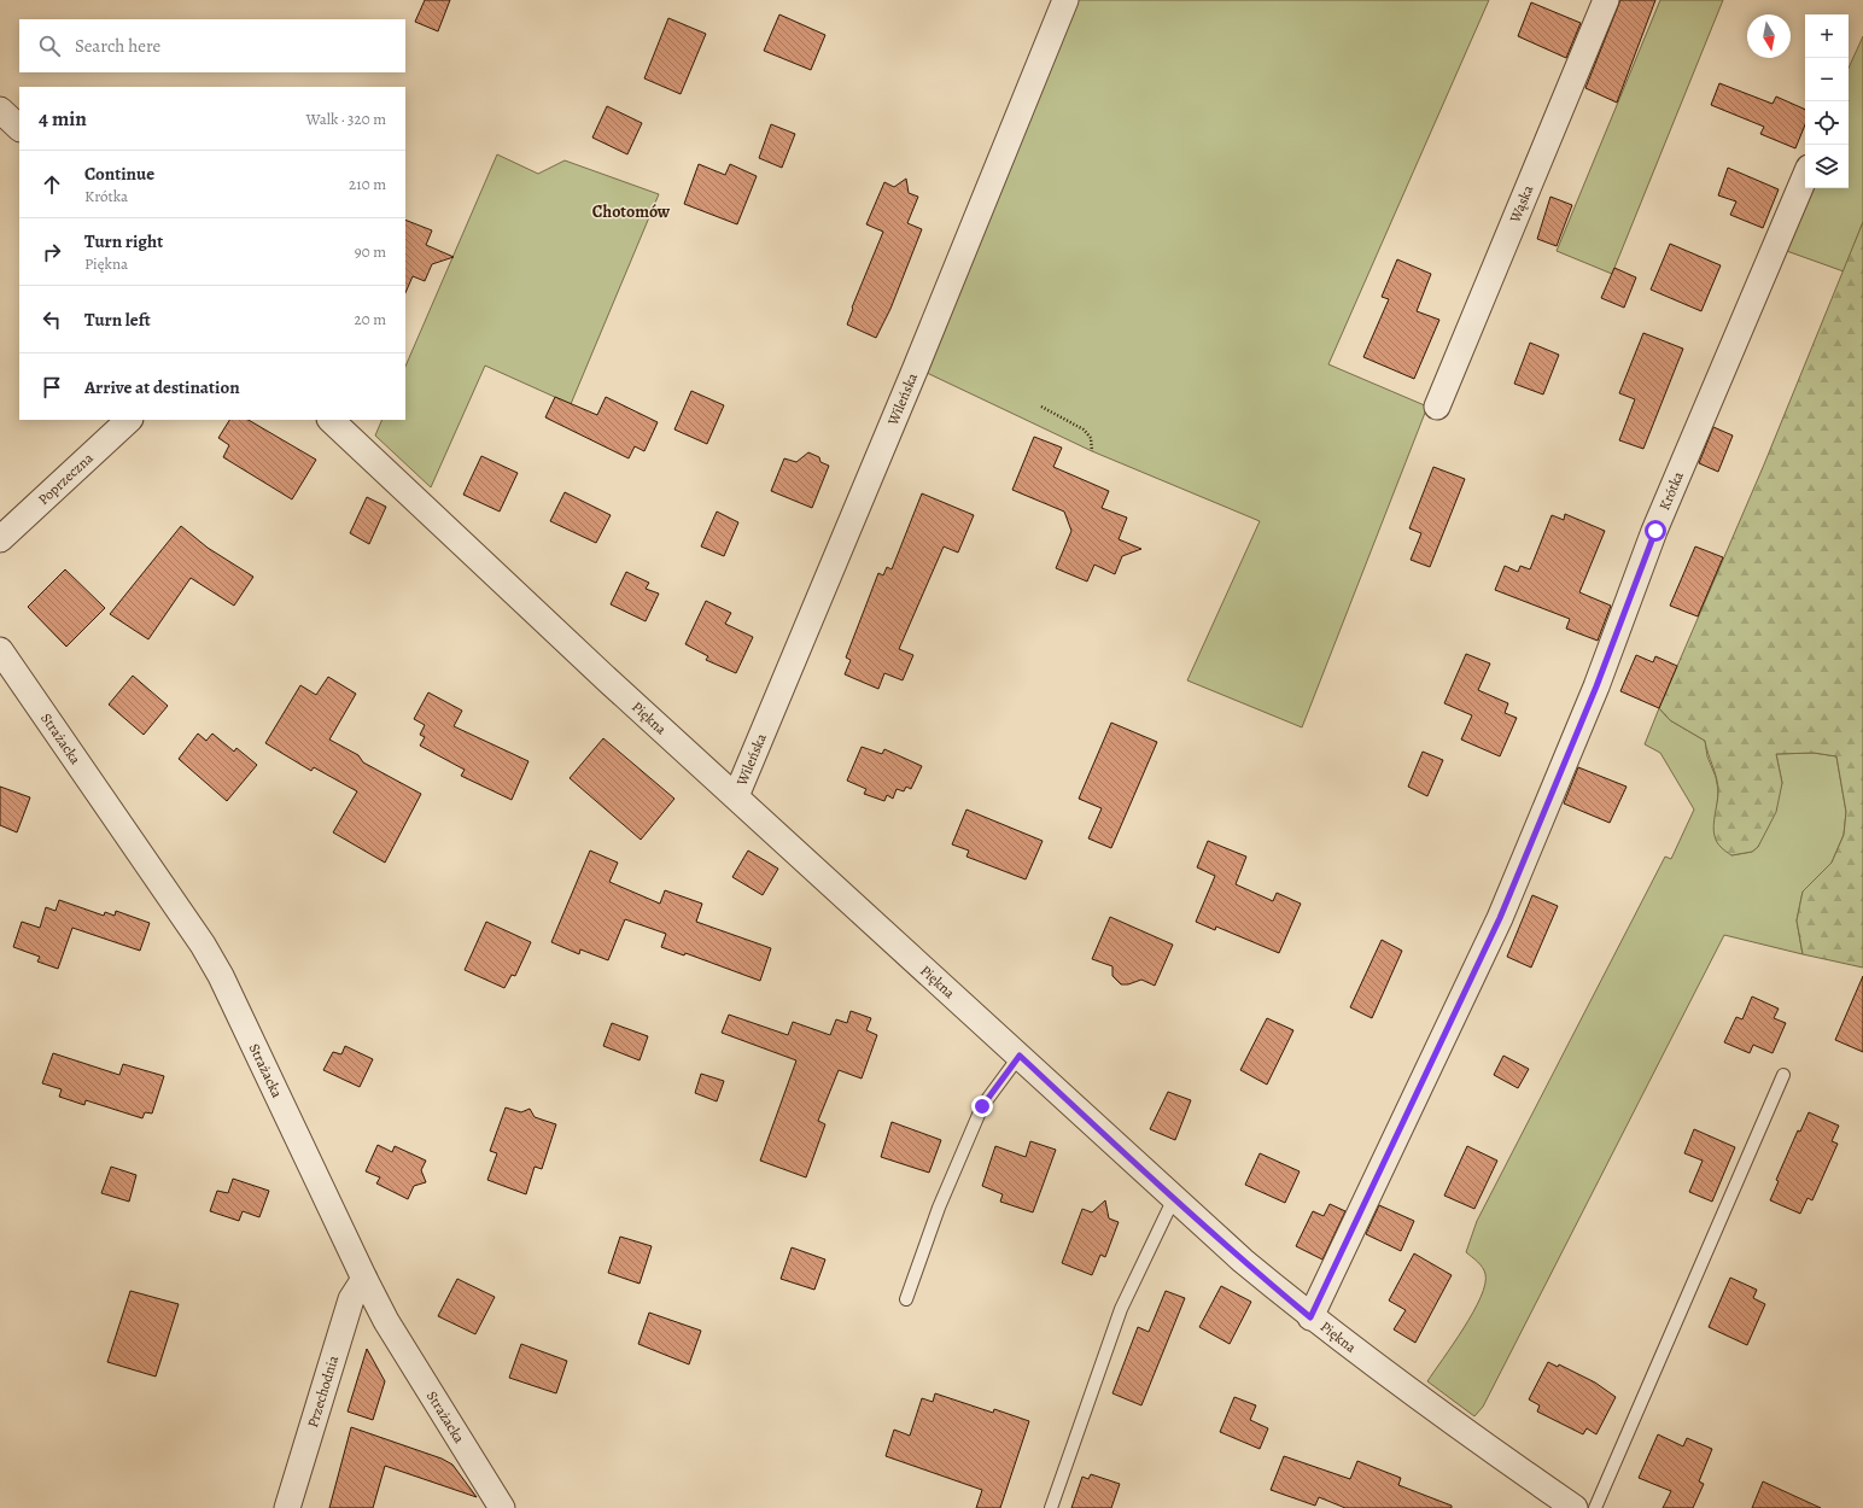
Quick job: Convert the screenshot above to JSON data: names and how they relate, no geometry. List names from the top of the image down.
{
  "streets": {
    "street": [
      "Wąska",
      "Wileńska",
      "Poprzeczna",
      "Krótka",
      "Piękna",
      "Strażacka",
      "Przechodnia"
    ]
  },
  "crossings": [
    ["Wileńska", "Piękna"],
    ["Krótka", "Piękna"],
    ["Strażacka", "Przechodnia"]
  ],
  "districts": ["Chotomów"],
  "north": "bottom",
  "page": {
    "map_buttons": ["+", "−"],
    "search": "Search here",
    "heading": ["4 min", "Walk · 320 m"],
    "list": [
      ["Continue", "Krótka", "210 m"],
      ["Turn right", "Piękna", "90 m"],
      ["Turn left", "20 m"],
      "Arrive at destination"
    ]
  }
}
